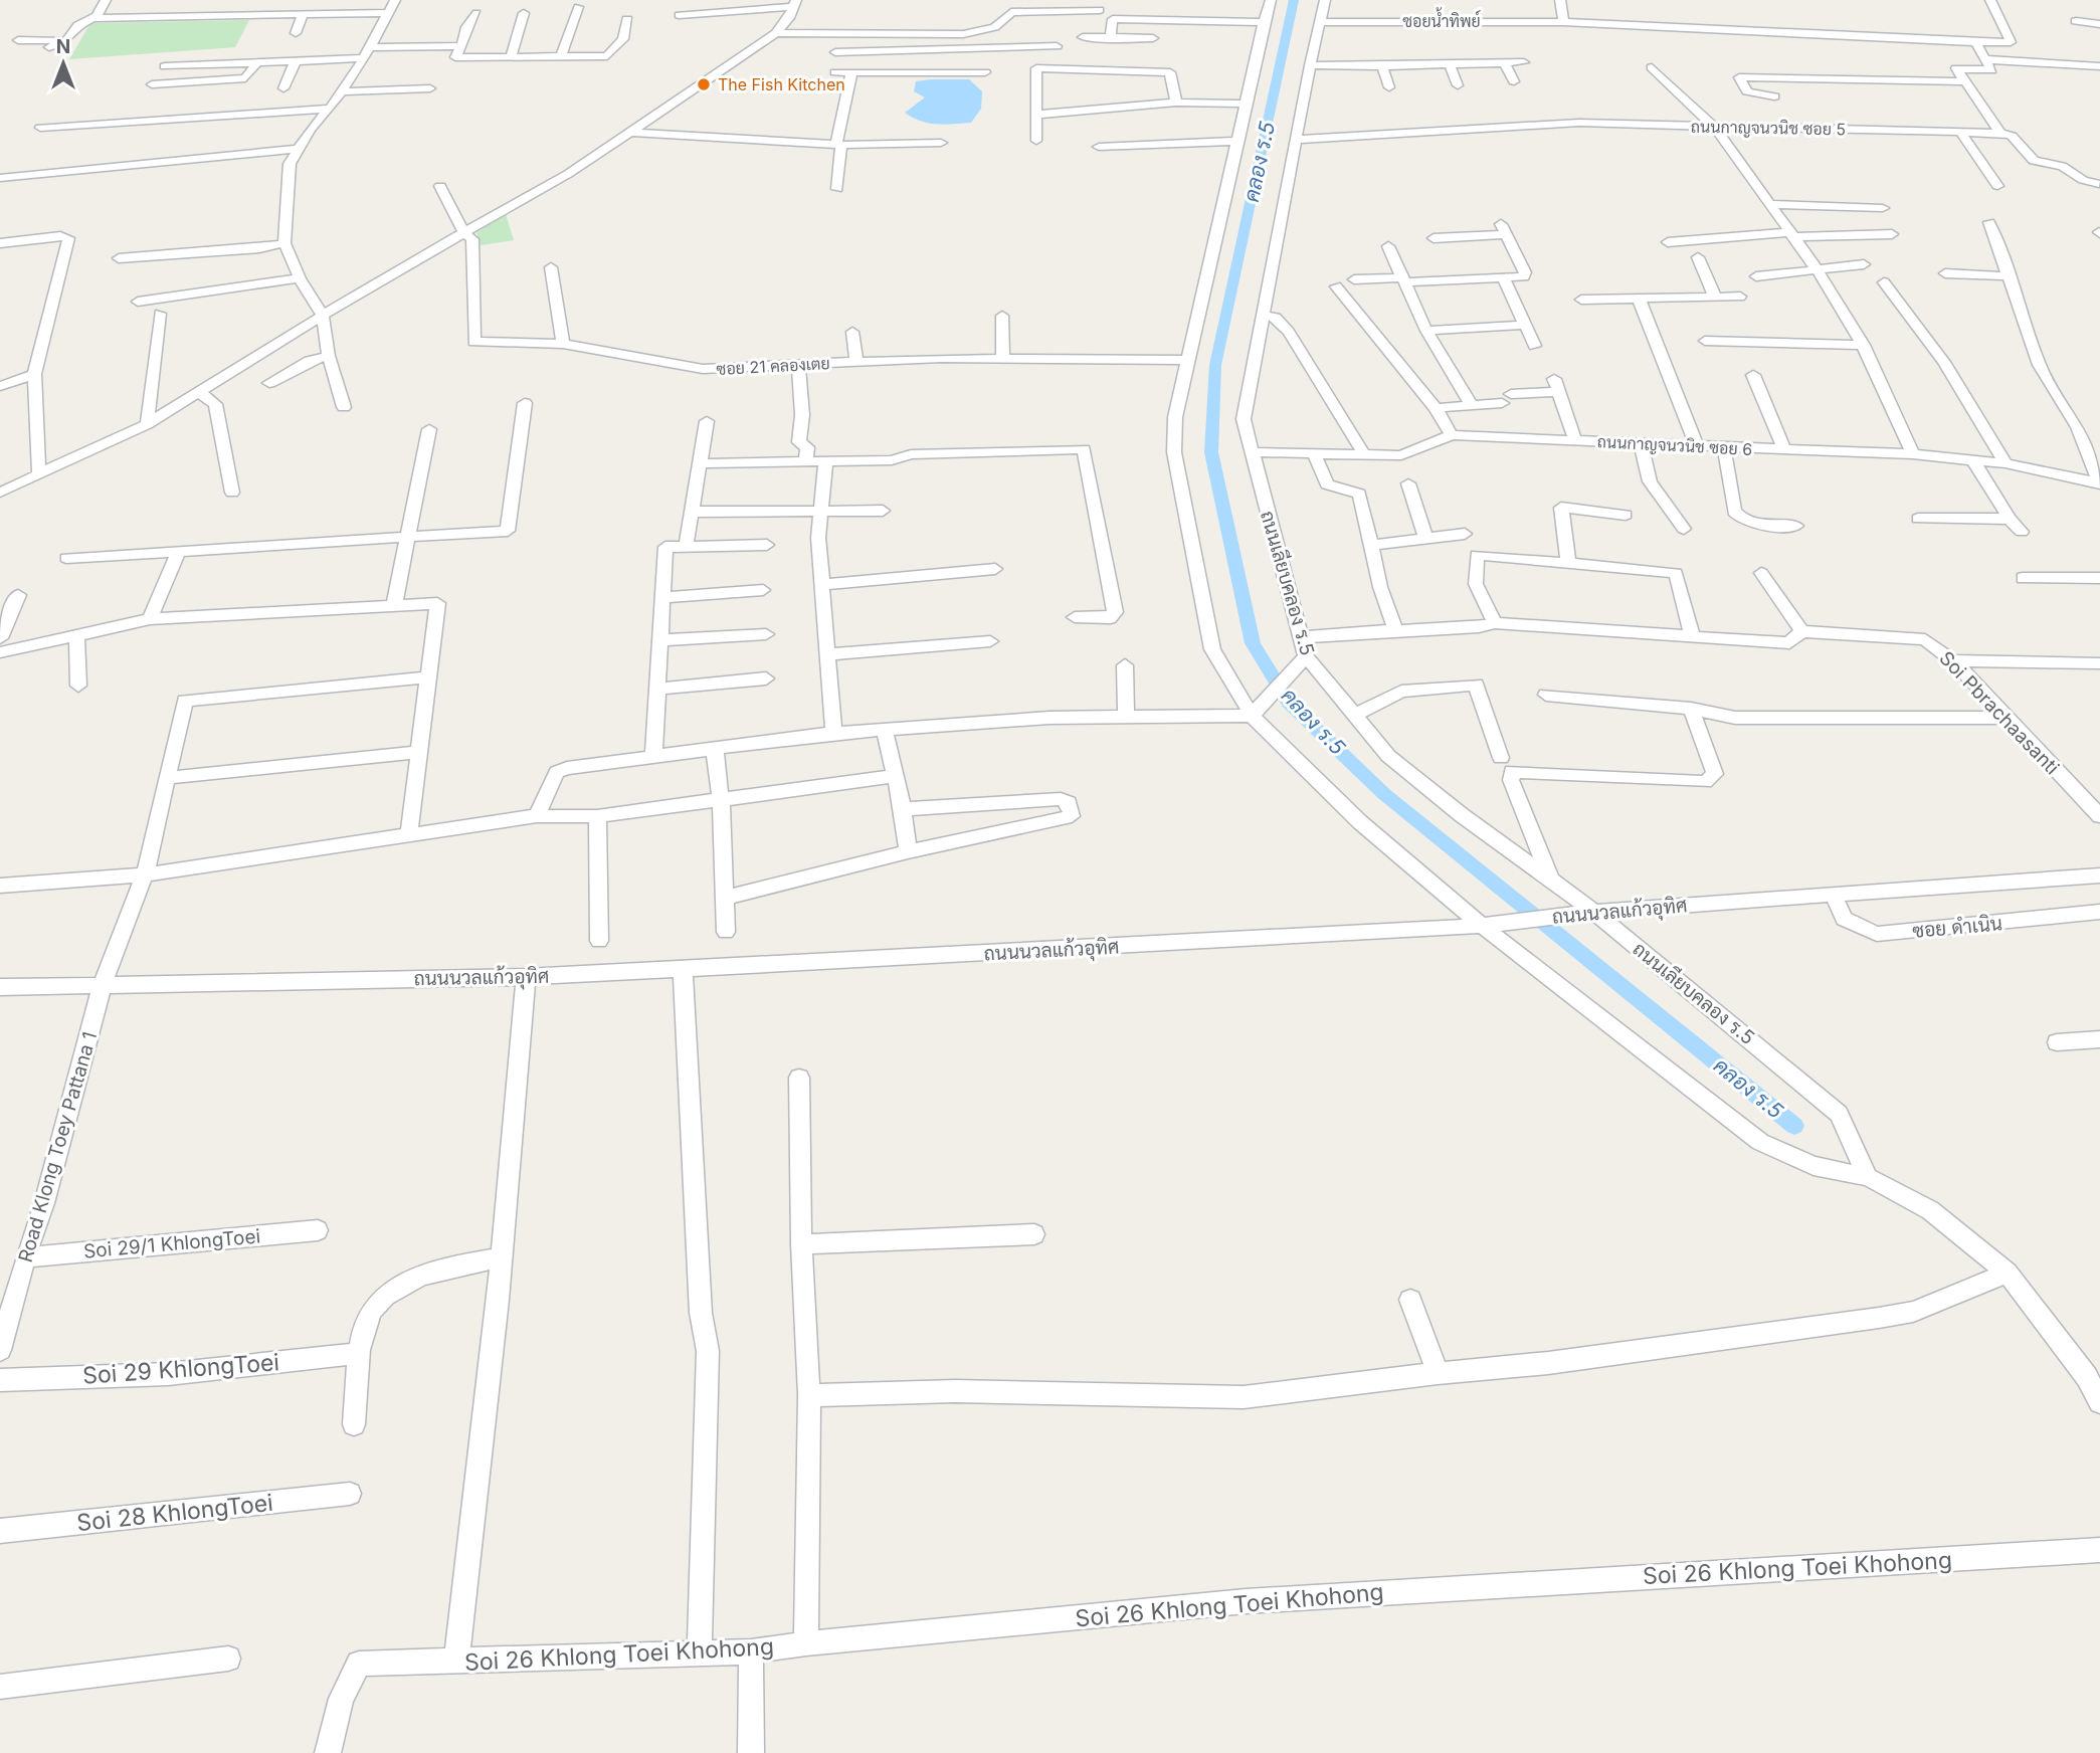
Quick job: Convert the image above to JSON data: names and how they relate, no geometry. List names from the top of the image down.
{
  "streets": {
    "street": [
      "ซอยน้ำทิพย์",
      "ถนนกาญจนวนิช ซอย 5",
      "ซอย 21 คลองเตย",
      "ถนนกาญจนวนิช ซอย 6",
      "ถนนเลียบคลอง ร.5",
      "Soi Pbrachaasanti",
      "ถนนนวลแก้วอุทิศ",
      "ซอย ดำเนิน",
      "Road Klong Toey Pattana 1",
      "Soi 29/1 KhlongToei",
      "Soi 29 KhlongToei",
      "Soi 28 KhlongToei",
      "Soi 26 Khlong Toei Khohong"
    ]
  },
  "crossings": [
    ["ซอยน้ำทิพย์", "ถนนเลียบคลอง ร.5"],
    ["ถนนกาญจนวนิช ซอย 5", "ถนนเลียบคลอง ร.5"],
    ["ถนนกาญจนวนิช ซอย 6", "ถนนเลียบคลอง ร.5"],
    ["ถนนเลียบคลอง ร.5", "ถนนนวลแก้วอุทิศ"],
    ["ถนนนวลแก้วอุทิศ", "ซอย ดำเนิน"],
    ["ถนนนวลแก้วอุทิศ", "Road Klong Toey Pattana 1"],
    ["Road Klong Toey Pattana 1", "Soi 29/1 KhlongToei"]
  ],
  "water": ["คลอง ร.5"],
  "places": ["The Fish Kitchen"],
  "north": "top"
}
